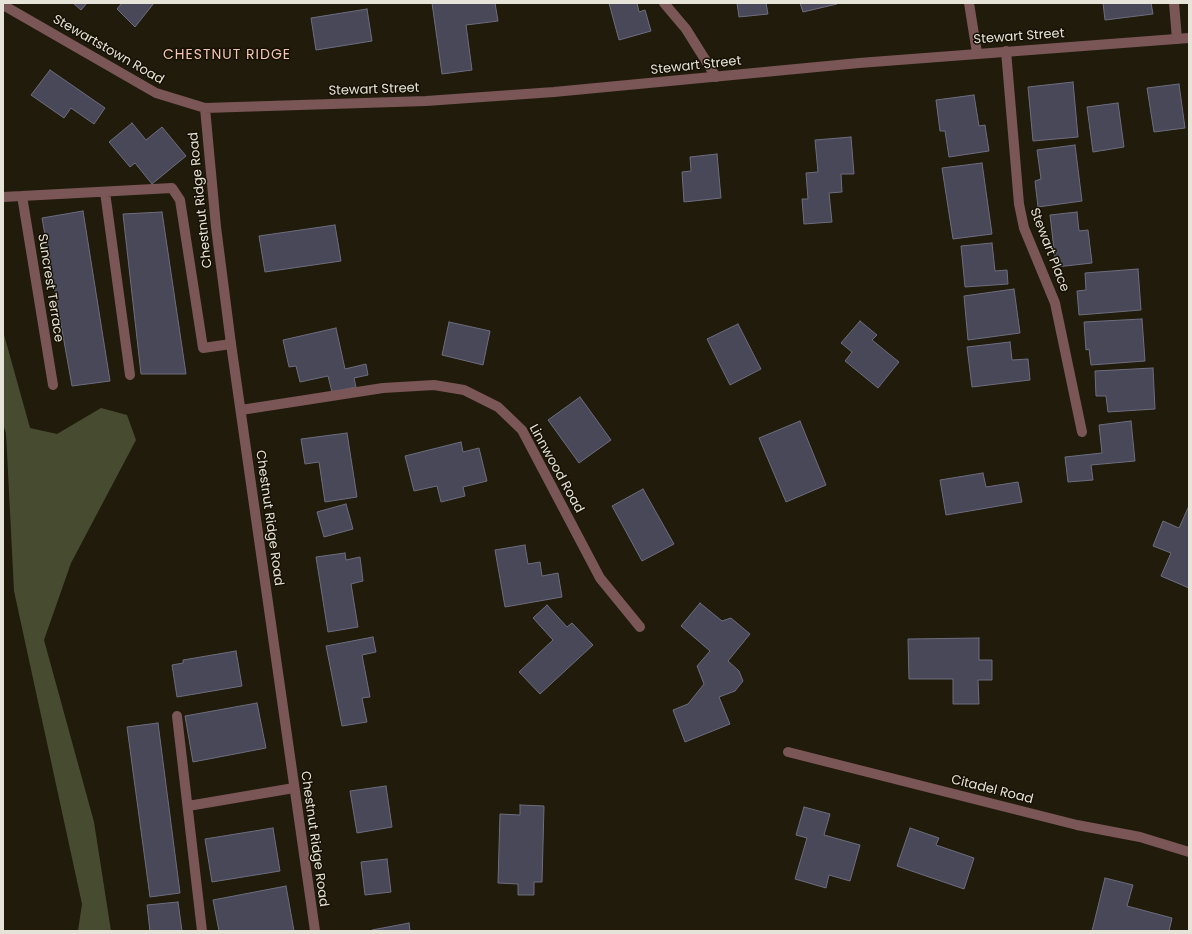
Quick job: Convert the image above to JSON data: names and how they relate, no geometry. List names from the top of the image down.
{
  "streets": {
    "street": [
      "Stewart Street",
      "Stewartstown Road",
      "Chestnut Ridge Road",
      "Stewart Place",
      "Suncrest Terrace",
      "Linnwood Road",
      "Citadel Road"
    ]
  },
  "crossings": [
    ["Stewart Street", "Stewartstown Road"],
    ["Stewart Street", "Chestnut Ridge Road"],
    ["Stewart Street", "Stewart Place"],
    ["Stewartstown Road", "Chestnut Ridge Road"],
    ["Chestnut Ridge Road", "Linnwood Road"]
  ],
  "districts": ["CHESTNUT RIDGE"]
}
